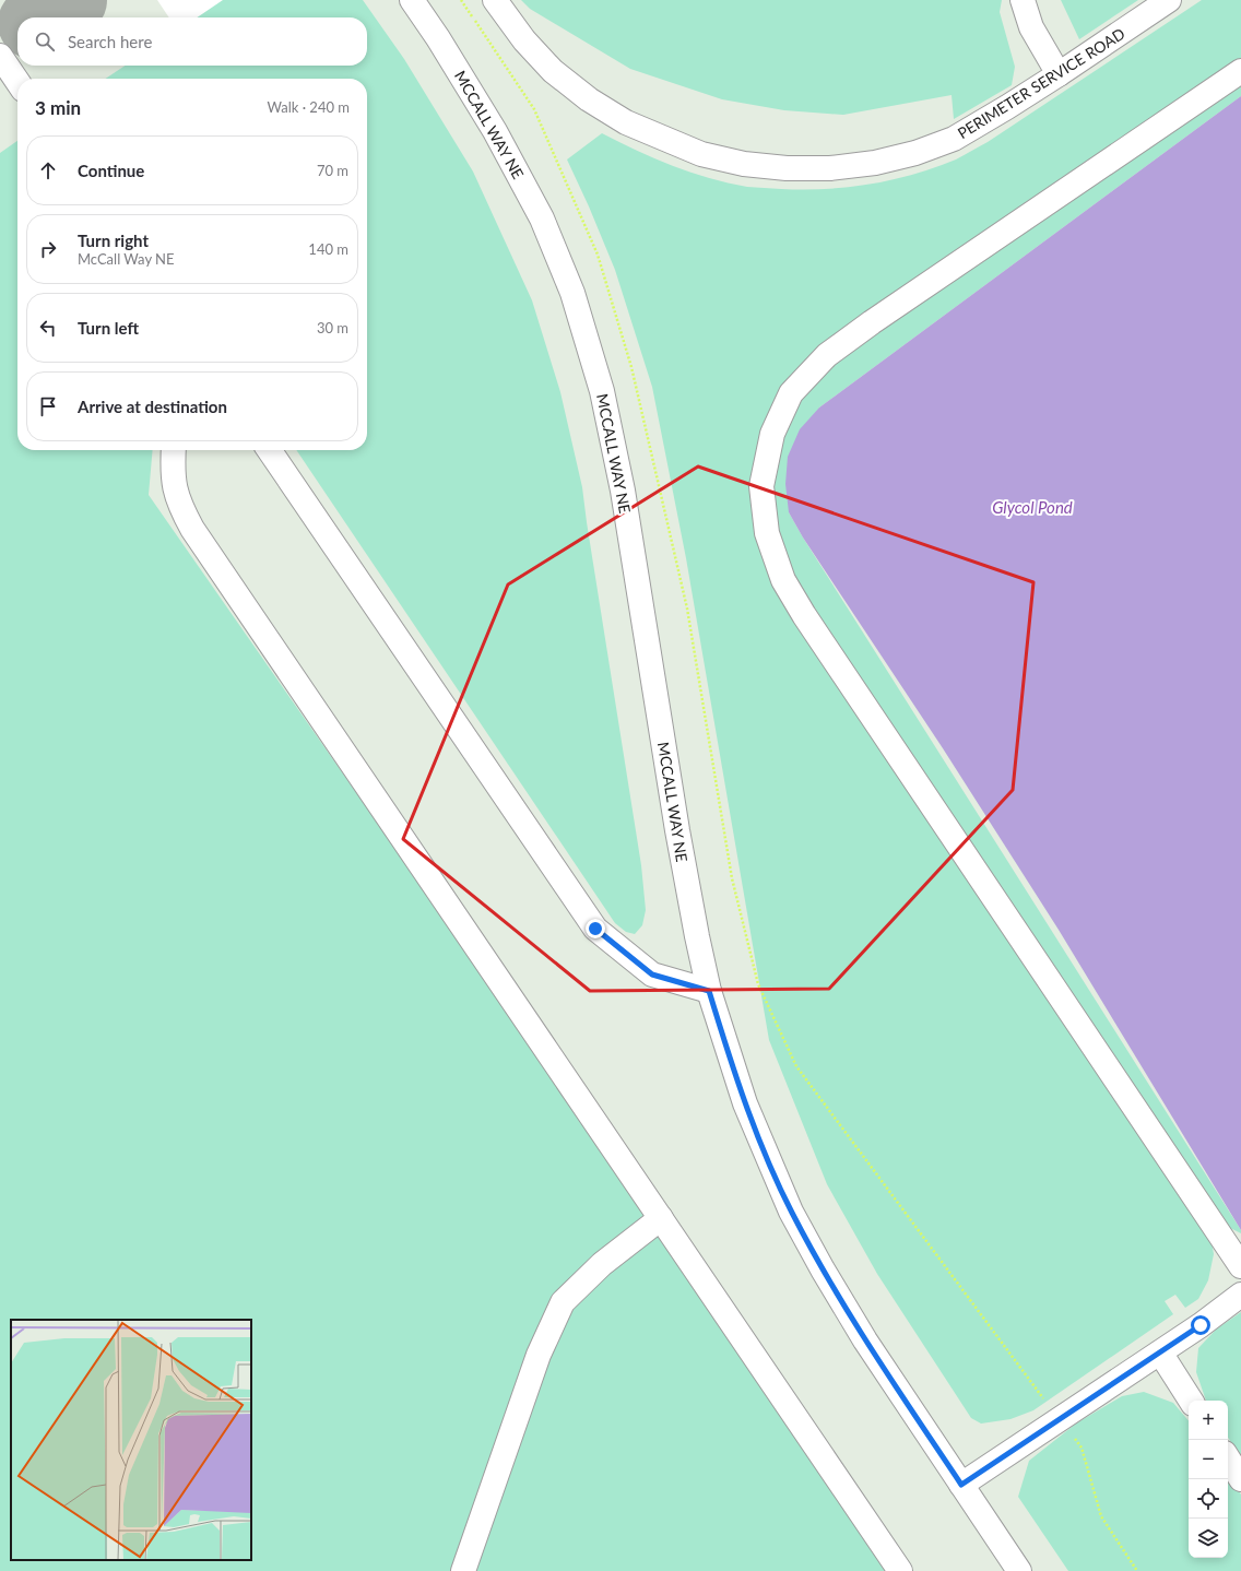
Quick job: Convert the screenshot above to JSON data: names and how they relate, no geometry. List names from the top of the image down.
{
  "streets": {
    "street": ["PERIMETER SERVICE ROAD", "MCCALL WAY NE"]
  },
  "water": ["Glycol Pond"],
  "page": {
    "search": "Search here",
    "heading": ["3 min", "Walk · 240 m"],
    "list": [
      ["Continue", "70 m"],
      ["Turn right", "McCall Way NE", "140 m"],
      ["Turn left", "30 m"],
      "Arrive at destination"
    ],
    "map_buttons": ["+", "−"]
  }
}
